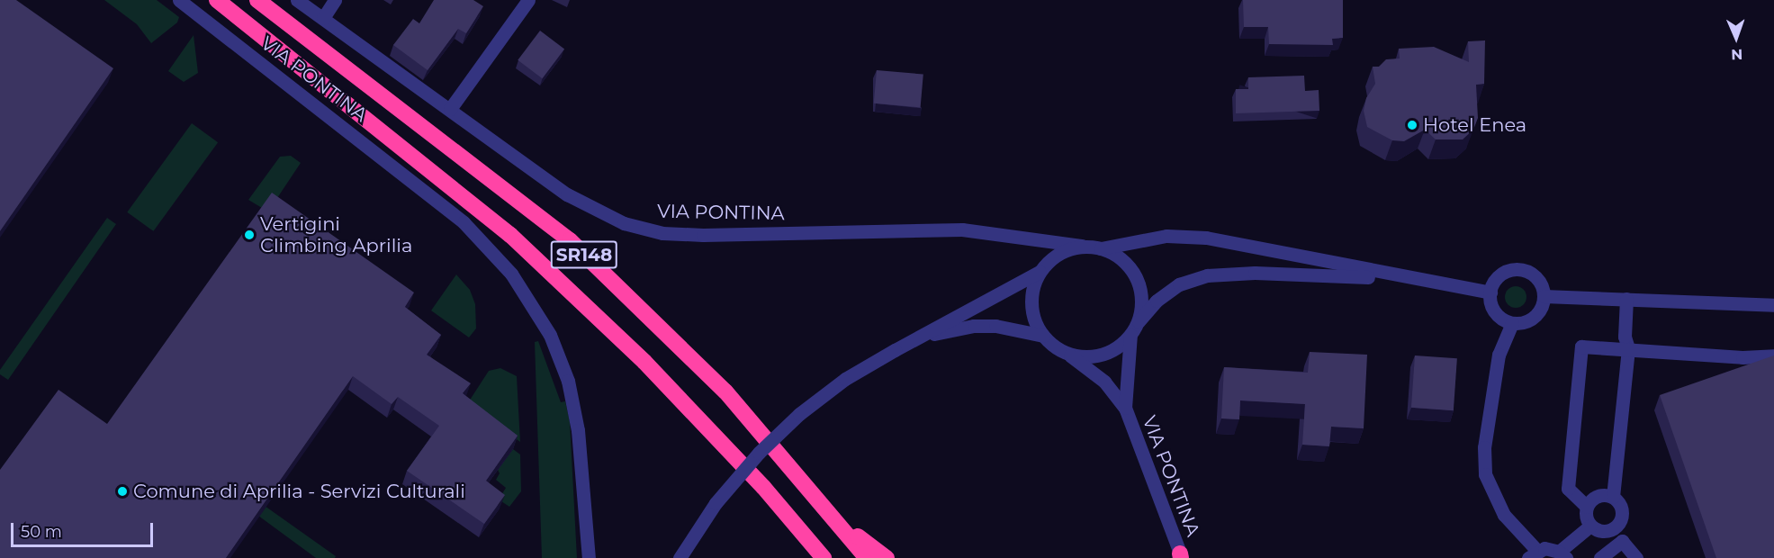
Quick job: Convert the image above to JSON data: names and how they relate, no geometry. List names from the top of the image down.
{
  "streets": {
    "highway": ["SR148"],
    "street": ["VIA PONTINA"]
  },
  "places": ["Hotel Enea", "Vertigini Climbing Aprilia", "Comune di Aprilia - Servizi Culturali"],
  "scale_bar": "50 m",
  "north": "bottom"
}
